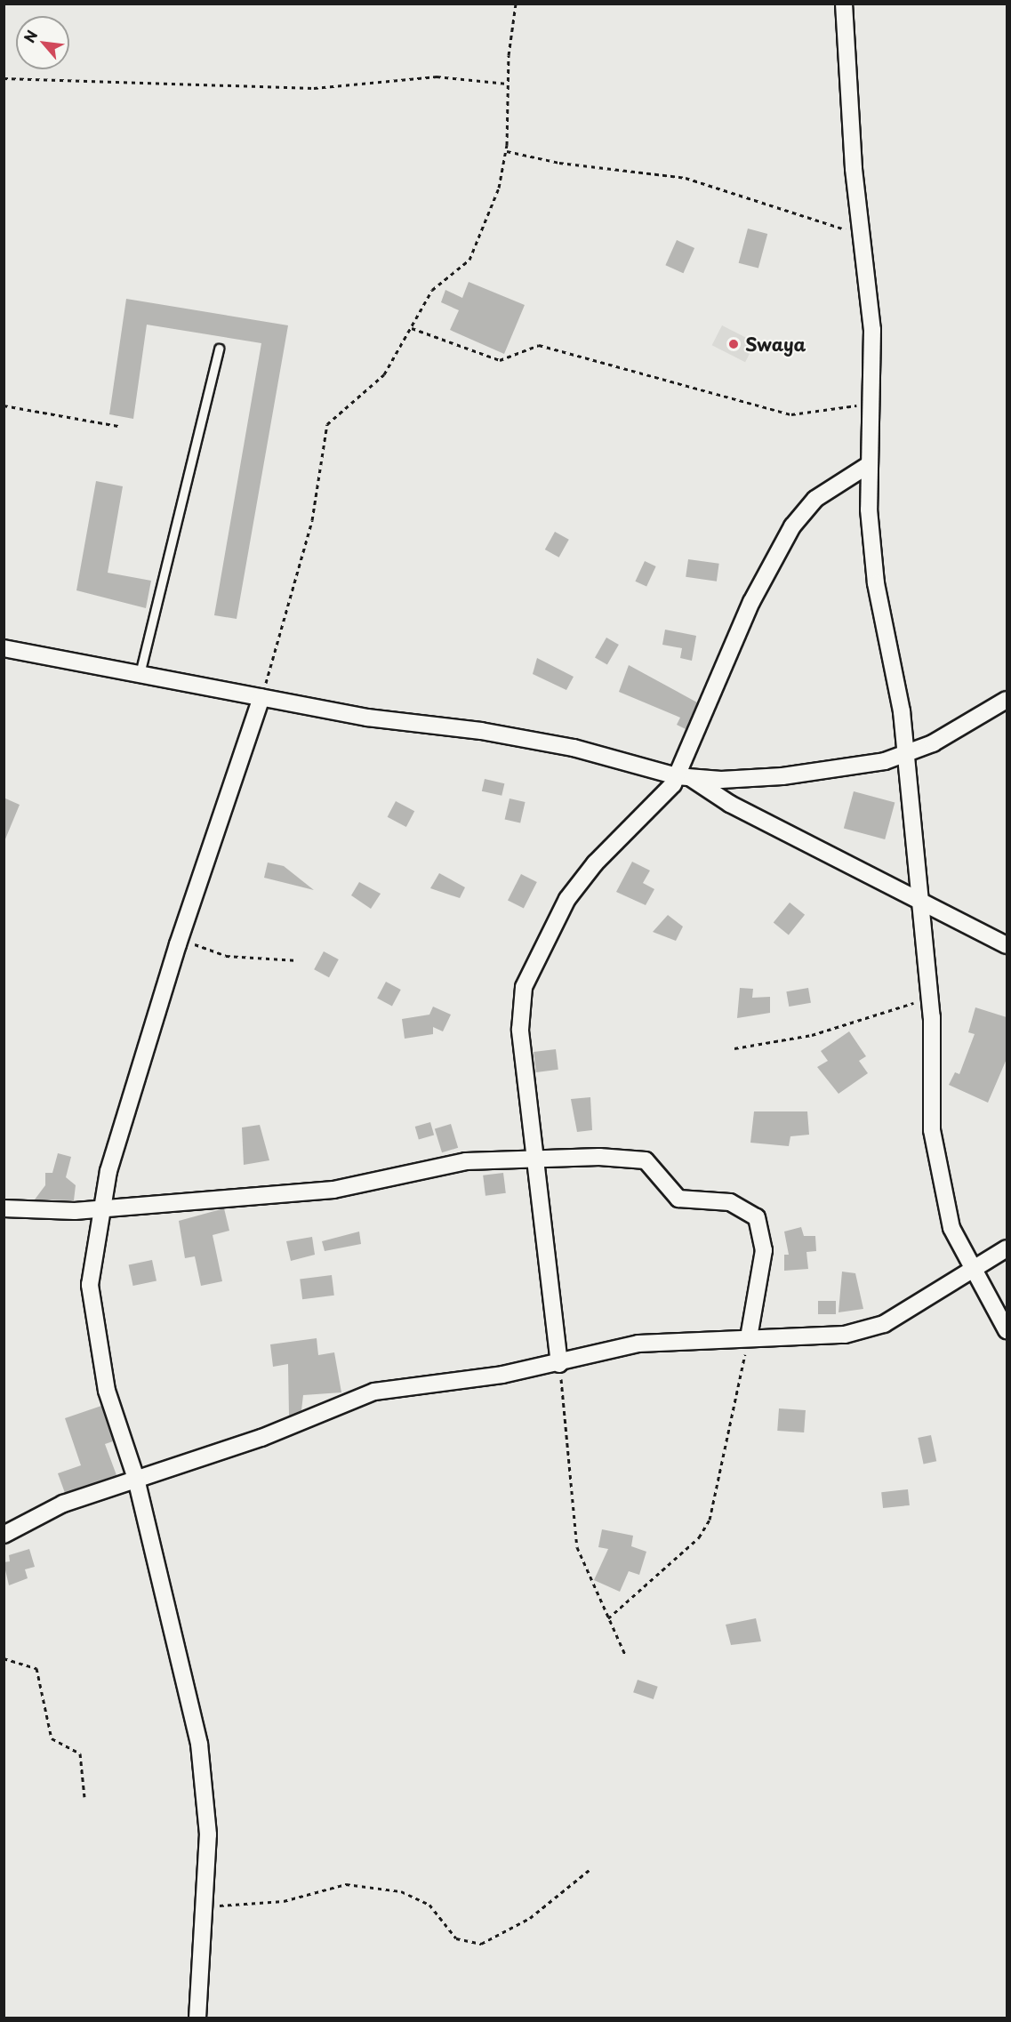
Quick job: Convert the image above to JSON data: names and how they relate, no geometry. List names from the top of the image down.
{
  "places": ["Swaya"],
  "north": "top left"
}
